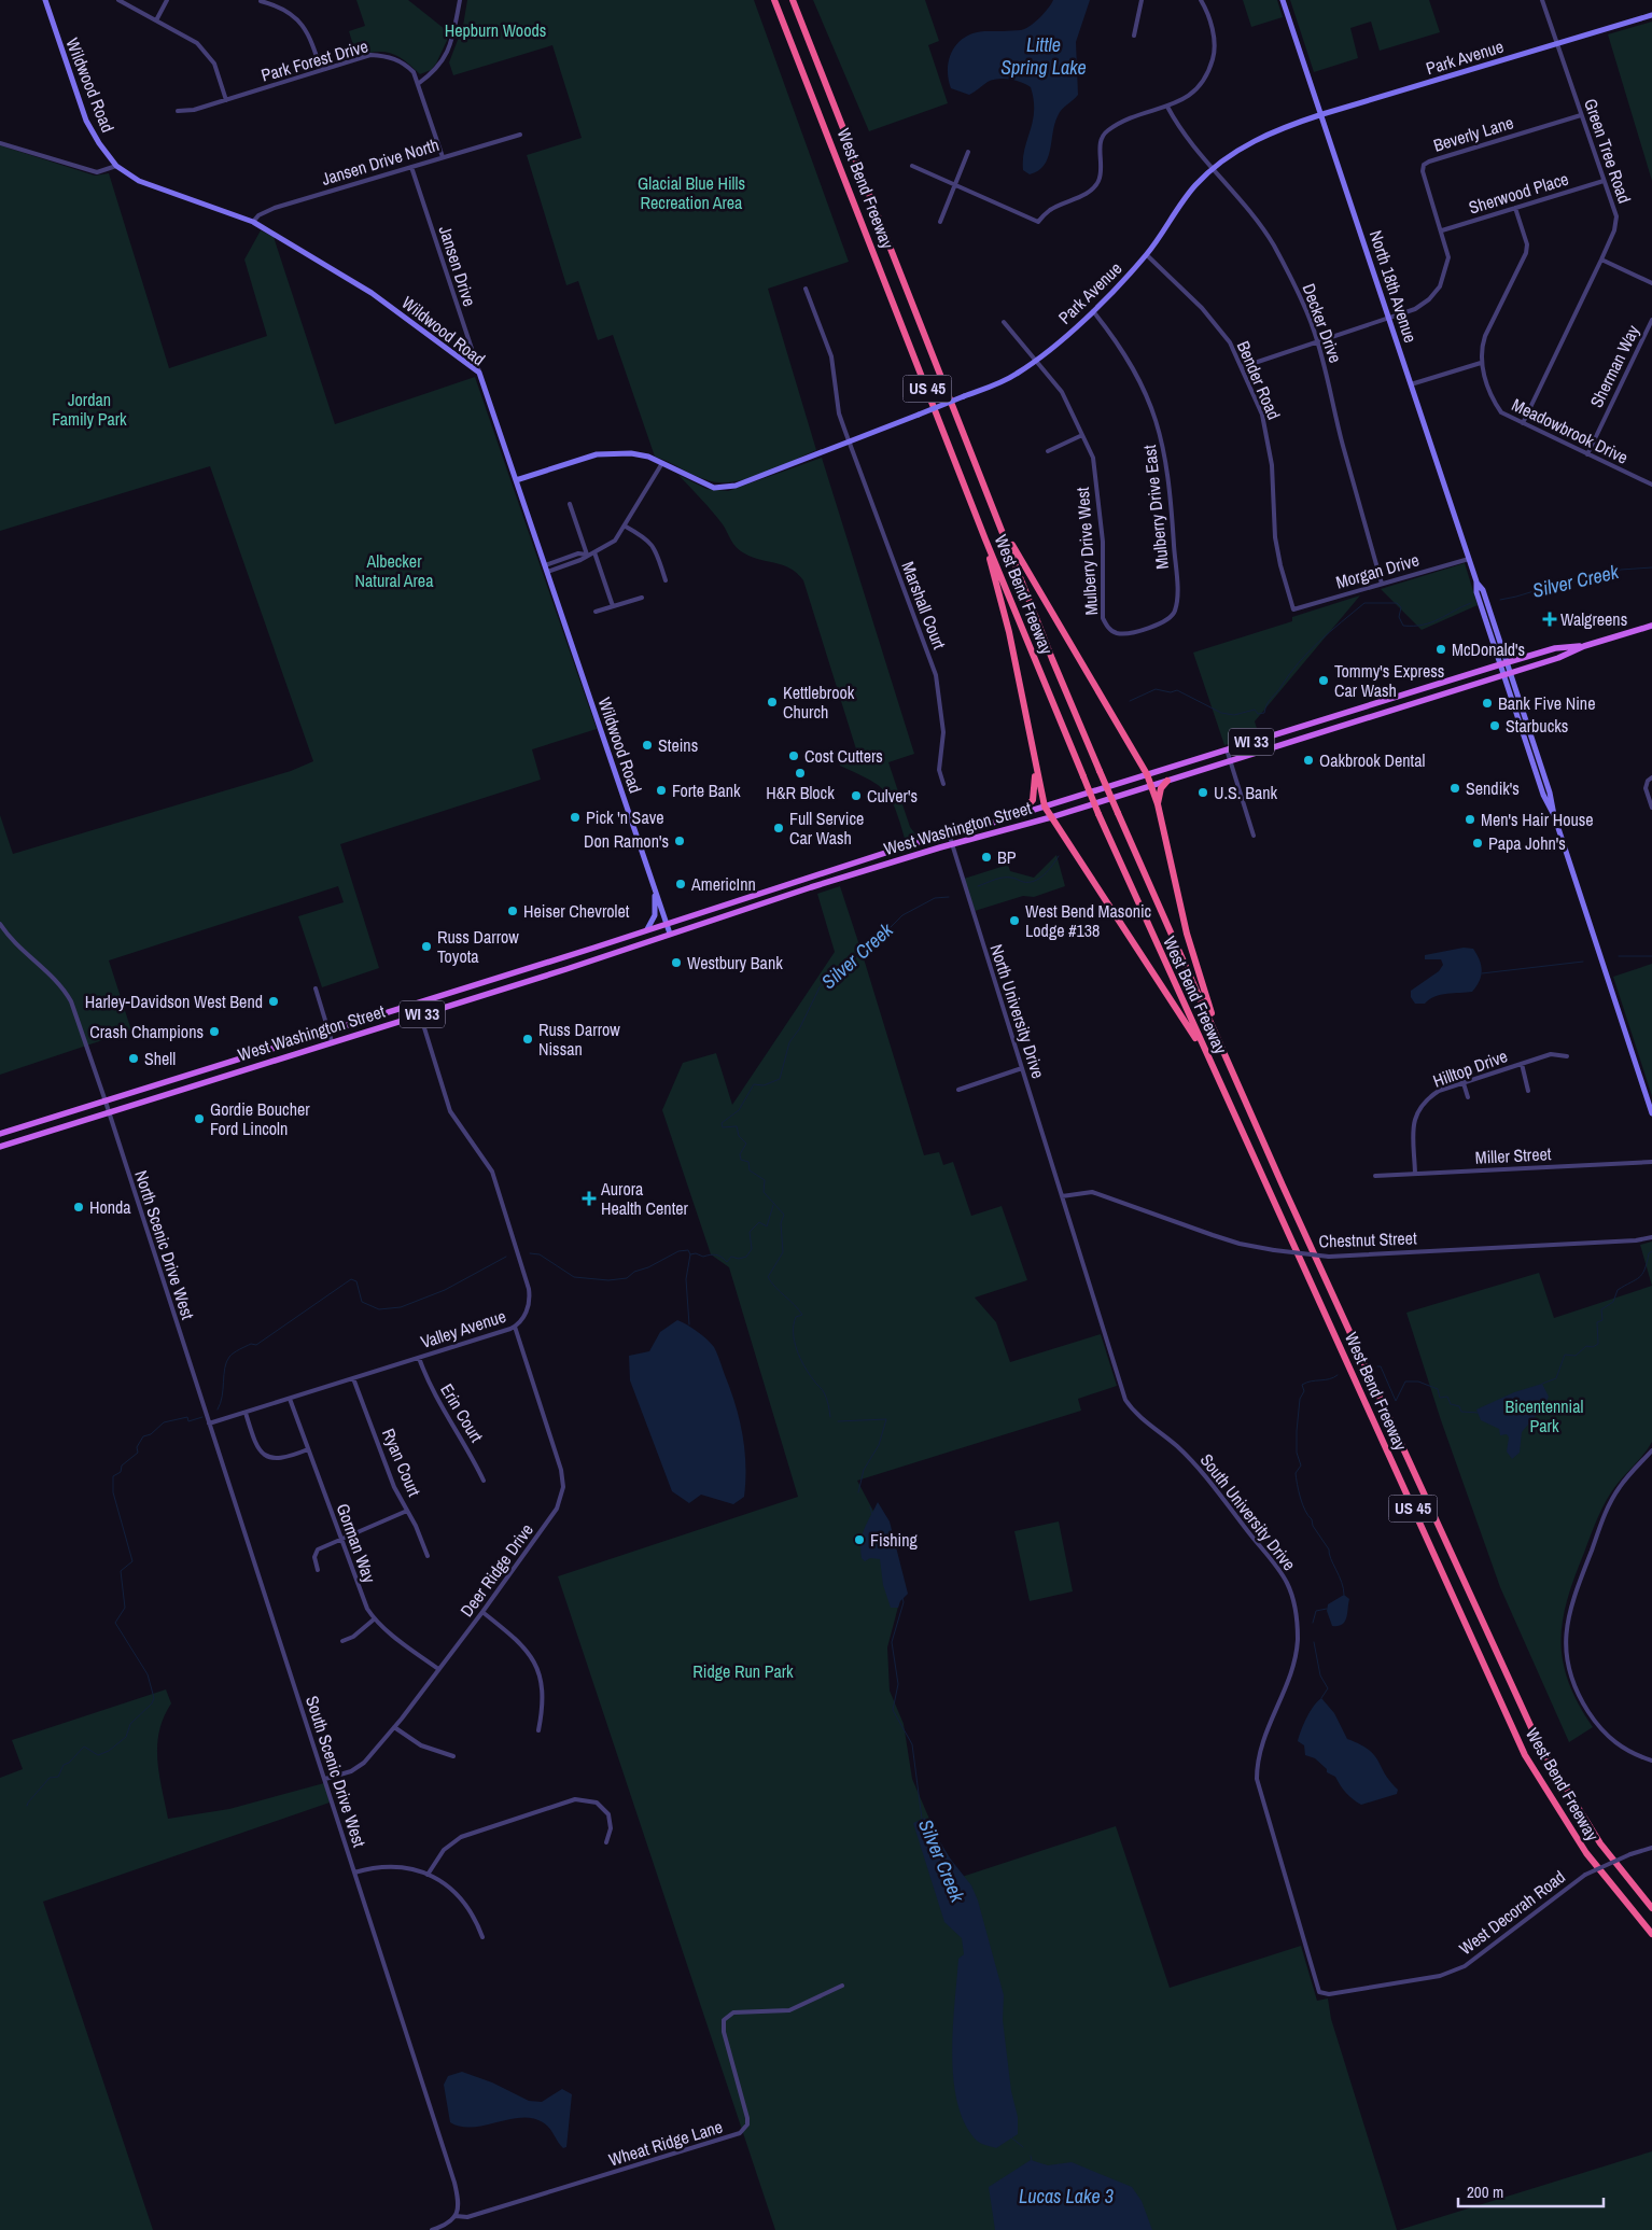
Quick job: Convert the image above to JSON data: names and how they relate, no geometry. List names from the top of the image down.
{
  "streets": {
    "highway": ["West Bend Freeway", "US 45"],
    "main road": ["WI 33", "West Washington Street"],
    "street": [
      "Park Avenue",
      "Park Forest Drive",
      "Wildwood Road",
      "Beverly Lane",
      "Green Tree Road",
      "Jansen Drive North",
      "Sherwood Place",
      "Jansen Drive",
      "North 18th Avenue",
      "Decker Drive",
      "Sherman Way",
      "Bender Road",
      "Meadowbrook Drive",
      "Mulberry Drive East",
      "Mulberry Drive West",
      "Morgan Drive",
      "Marshall Court",
      "North University Drive",
      "Hilltop Drive",
      "Miller Street",
      "Chestnut Street",
      "North Scenic Drive West",
      "Valley Avenue",
      "Erin Court",
      "Ryan Court",
      "South University Drive",
      "Gorman Way",
      "Deer Ridge Drive",
      "South Scenic Drive West",
      "West Decorah Road",
      "Wheat Ridge Lane"
    ]
  },
  "crossings": [
    ["Park Avenue", "Wildwood Road"],
    ["Park Avenue", "Green Tree Road"],
    ["Park Avenue", "North 18th Avenue"],
    ["Park Avenue", "Decker Drive"],
    ["Park Avenue", "Bender Road"],
    ["Park Avenue", "Mulberry Drive East"],
    ["Park Avenue", "Mulberry Drive West"],
    ["Park Avenue", "Marshall Court"],
    ["Park Forest Drive", "Jansen Drive North"],
    ["Wildwood Road", "Jansen Drive North"],
    ["Wildwood Road", "Jansen Drive"],
    ["Wildwood Road", "West Washington Street"],
    ["Beverly Lane", "Green Tree Road"],
    ["Beverly Lane", "Sherwood Place"],
    ["Beverly Lane", "North 18th Avenue"],
    ["Beverly Lane", "Decker Drive"],
    ["Beverly Lane", "Bender Road"],
    ["Green Tree Road", "Sherwood Place"],
    ["Green Tree Road", "Meadowbrook Drive"],
    ["Jansen Drive North", "Jansen Drive"],
    ["Sherwood Place", "Meadowbrook Drive"],
    ["North 18th Avenue", "Morgan Drive"],
    ["North 18th Avenue", "West Washington Street"],
    ["Decker Drive", "Morgan Drive"],
    ["Sherman Way", "Meadowbrook Drive"],
    ["Bender Road", "Morgan Drive"],
    ["Mulberry Drive East", "Mulberry Drive West"],
    ["West Washington Street", "North University Drive"],
    ["West Washington Street", "North Scenic Drive West"],
    ["West Washington Street", "Valley Avenue"],
    ["North University Drive", "Chestnut Street"],
    ["North University Drive", "South University Drive"],
    ["Hilltop Drive", "Miller Street"],
    ["Chestnut Street", "South University Drive"],
    ["North Scenic Drive West", "South Scenic Drive West"],
    ["Valley Avenue", "Erin Court"],
    ["Valley Avenue", "Ryan Court"],
    ["Valley Avenue", "Gorman Way"],
    ["Valley Avenue", "Deer Ridge Drive"],
    ["Valley Avenue", "South Scenic Drive West"],
    ["South University Drive", "West Decorah Road"],
    ["Gorman Way", "Deer Ridge Drive"],
    ["Deer Ridge Drive", "South Scenic Drive West"],
    ["South Scenic Drive West", "Wheat Ridge Lane"]
  ],
  "water": ["Little Spring Lake", "Silver Creek", "Lucas Lake 3"],
  "parks": [
    "Hepburn Woods",
    "Glacial Blue Hills Recreation Area",
    "Jordan Family Park",
    "Albecker Natural Area",
    "Bicentennial Park",
    "Ridge Run Park"
  ],
  "places": {
    "health": ["Walgreens", "Aurora Health Center"],
    "other": [
      "McDonald's",
      "Tommy's Express Car Wash",
      "Kettlebrook Church",
      "Bank Five Nine",
      "Starbucks",
      "Steins",
      "Cost Cutters",
      "Oakbrook Dental",
      "H&R Block",
      "Sendik's",
      "Forte Bank",
      "U.S. Bank",
      "Culver's",
      "Pick 'n Save",
      "Men's Hair House",
      "Full Service Car Wash",
      "Don Ramon's",
      "Papa John's",
      "BP",
      "AmericInn",
      "Heiser Chevrolet",
      "West Bend Masonic Lodge #138",
      "Russ Darrow Toyota",
      "Westbury Bank",
      "Harley-Davidson West Bend",
      "Crash Champions",
      "Russ Darrow Nissan",
      "Shell",
      "Gordie Boucher Ford Lincoln",
      "Honda",
      "Fishing"
    ]
  },
  "scale_bar": "200 m"
}
